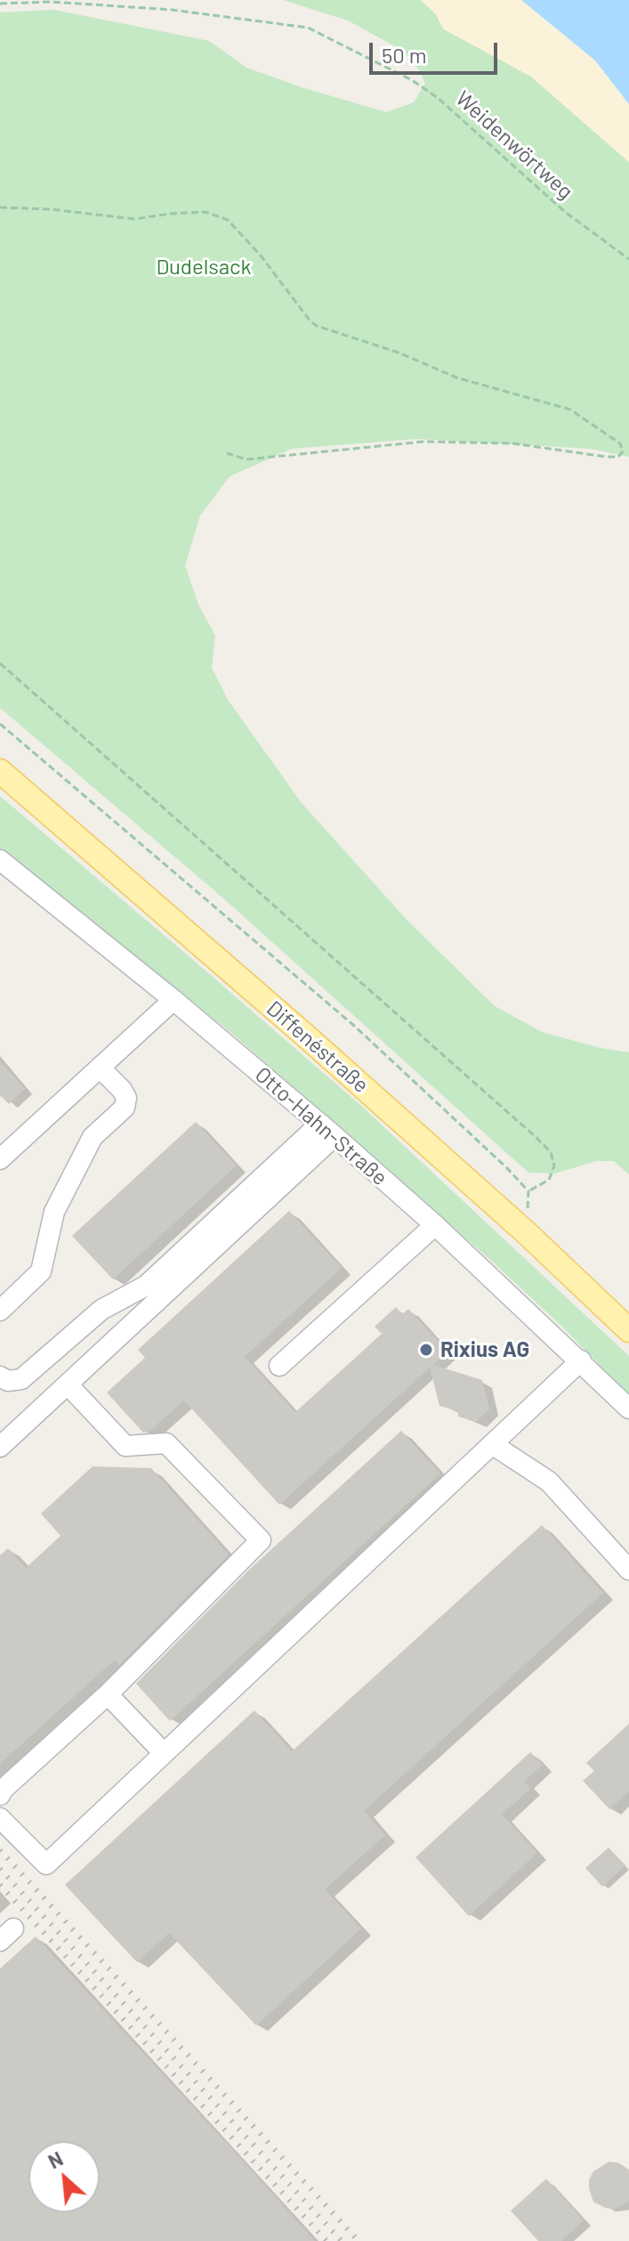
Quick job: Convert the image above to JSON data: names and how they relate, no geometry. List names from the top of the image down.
{
  "streets": {
    "main road": ["Diffenéstraße"],
    "street": ["Otto-Hahn-Straße"],
    "path": ["Weidenwörtweg"]
  },
  "parks": ["Dudelsack"],
  "places": ["Rixius AG"],
  "scale_bar": "50 m",
  "north": "top left"
}
